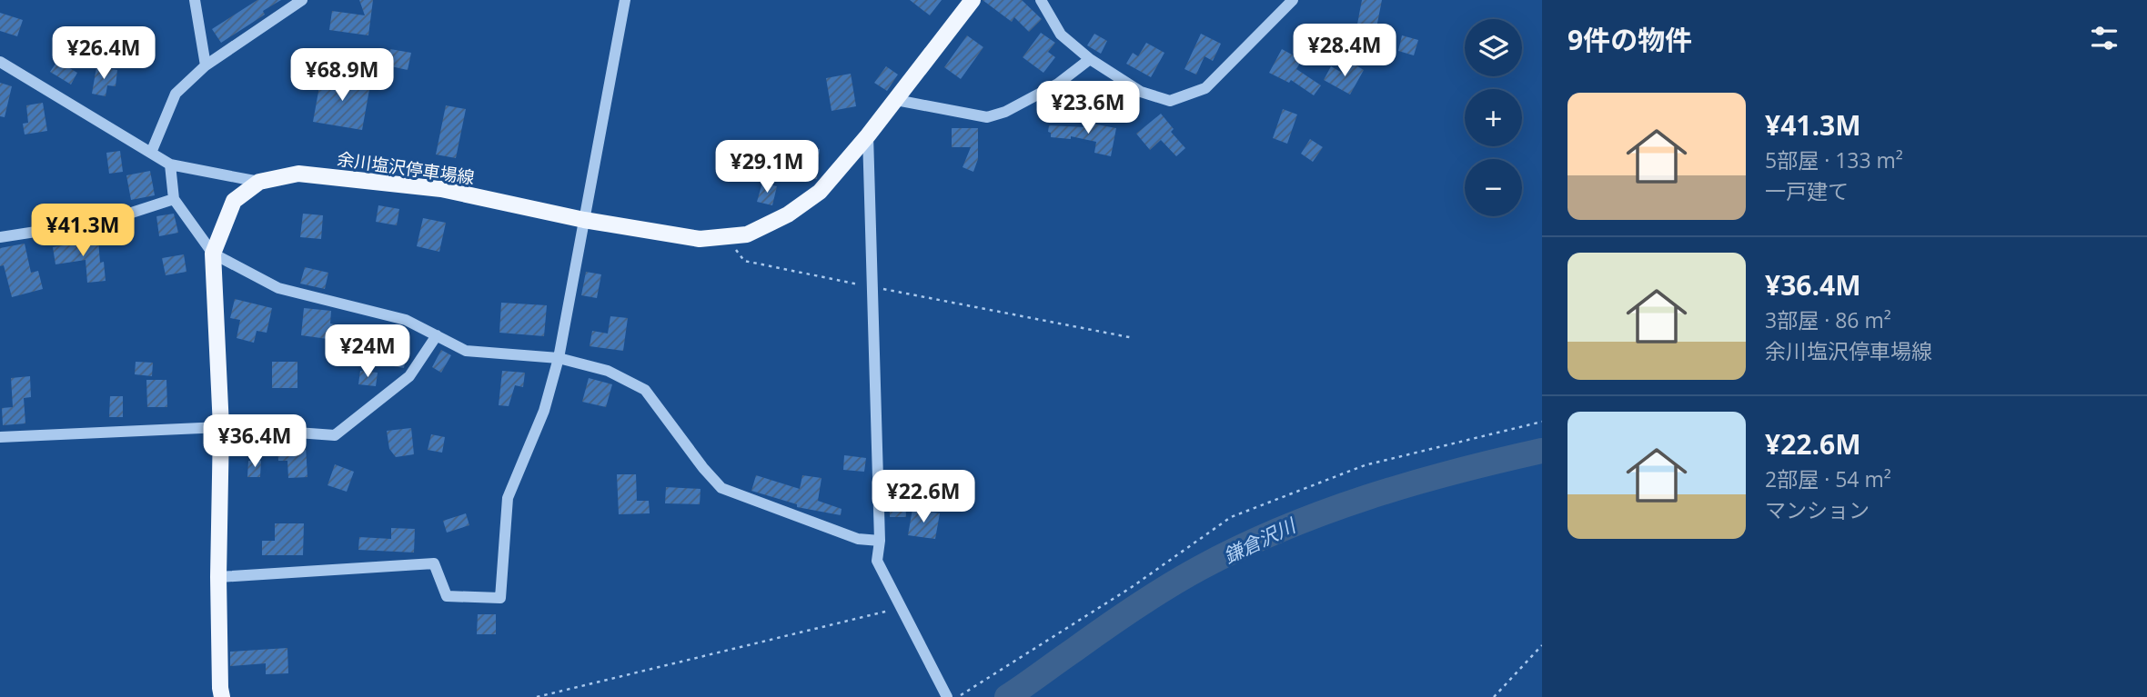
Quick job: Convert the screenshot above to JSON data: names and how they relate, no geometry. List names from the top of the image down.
{
  "streets": {
    "main road": ["余川塩沢停車場線"]
  },
  "water": ["鎌倉沢川"],
  "page": {
    "heading": "9件の物件",
    "map_buttons": ["+", "−"],
    "price": [
      "¥28.4M",
      "¥26.4M",
      "¥68.9M",
      "¥23.6M",
      "¥29.1M",
      "¥41.3M",
      "¥24M",
      "¥36.4M",
      "¥22.6M"
    ],
    "list": [
      {
        "name": "¥41.3M",
        "note": "5部屋 · 133 m² · 一戸建て"
      },
      {
        "name": "¥36.4M",
        "note": "3部屋 · 86 m² · 余川塩沢停車場線"
      },
      {
        "name": "¥22.6M",
        "note": "2部屋 · 54 m² · マンション"
      }
    ]
  }
}
